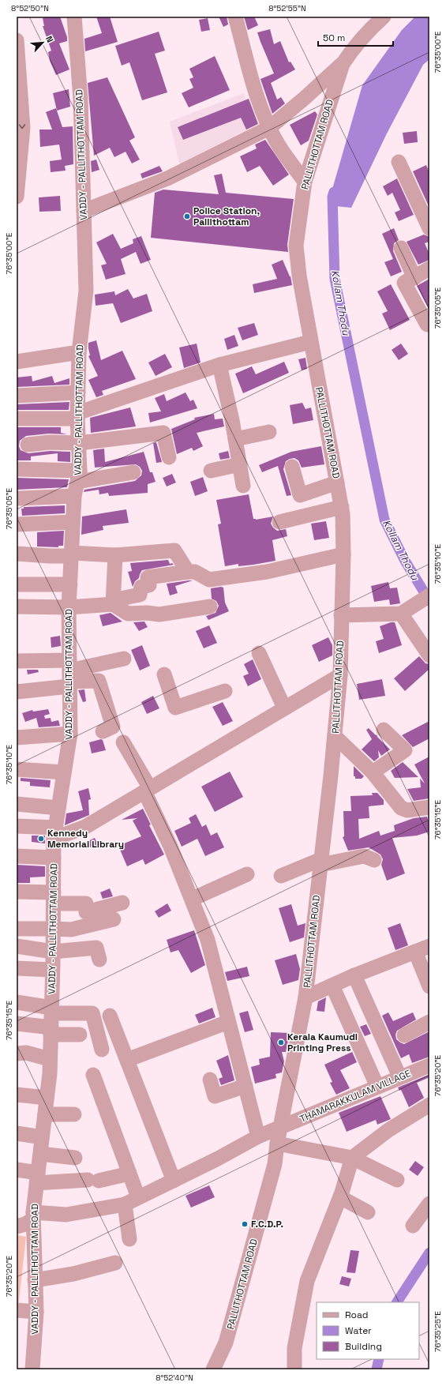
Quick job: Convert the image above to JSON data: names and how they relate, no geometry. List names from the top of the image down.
{
  "streets": {
    "street": ["PALLITHOTTAM ROAD", "VADDY - PALLITHOTTAM ROAD", "THAMARAKKULAM VILLAGE"]
  },
  "crossings": [
    ["PALLITHOTTAM ROAD", "THAMARAKKULAM VILLAGE"],
    ["VADDY - PALLITHOTTAM ROAD", "THAMARAKKULAM VILLAGE"]
  ],
  "water": ["Kollam Thodu"],
  "places": [
    "Police Station, Pallithottam",
    "Kennedy Memorial Library",
    "Kerala Kaumudi Printing Press",
    "F.C.D.P."
  ],
  "legend": ["Road", "Water", "Building"],
  "scale_bar": "50 m",
  "north": "top right",
  "coordinates": [
    "8°52'50\"N",
    "8°52'55\"N",
    "76°35'00\"E",
    "76°35'05\"E",
    "76°35'10\"E",
    "76°35'15\"E",
    "76°35'20\"E",
    "76°35'25\"E",
    "8°52'40\"N"
  ]
}
